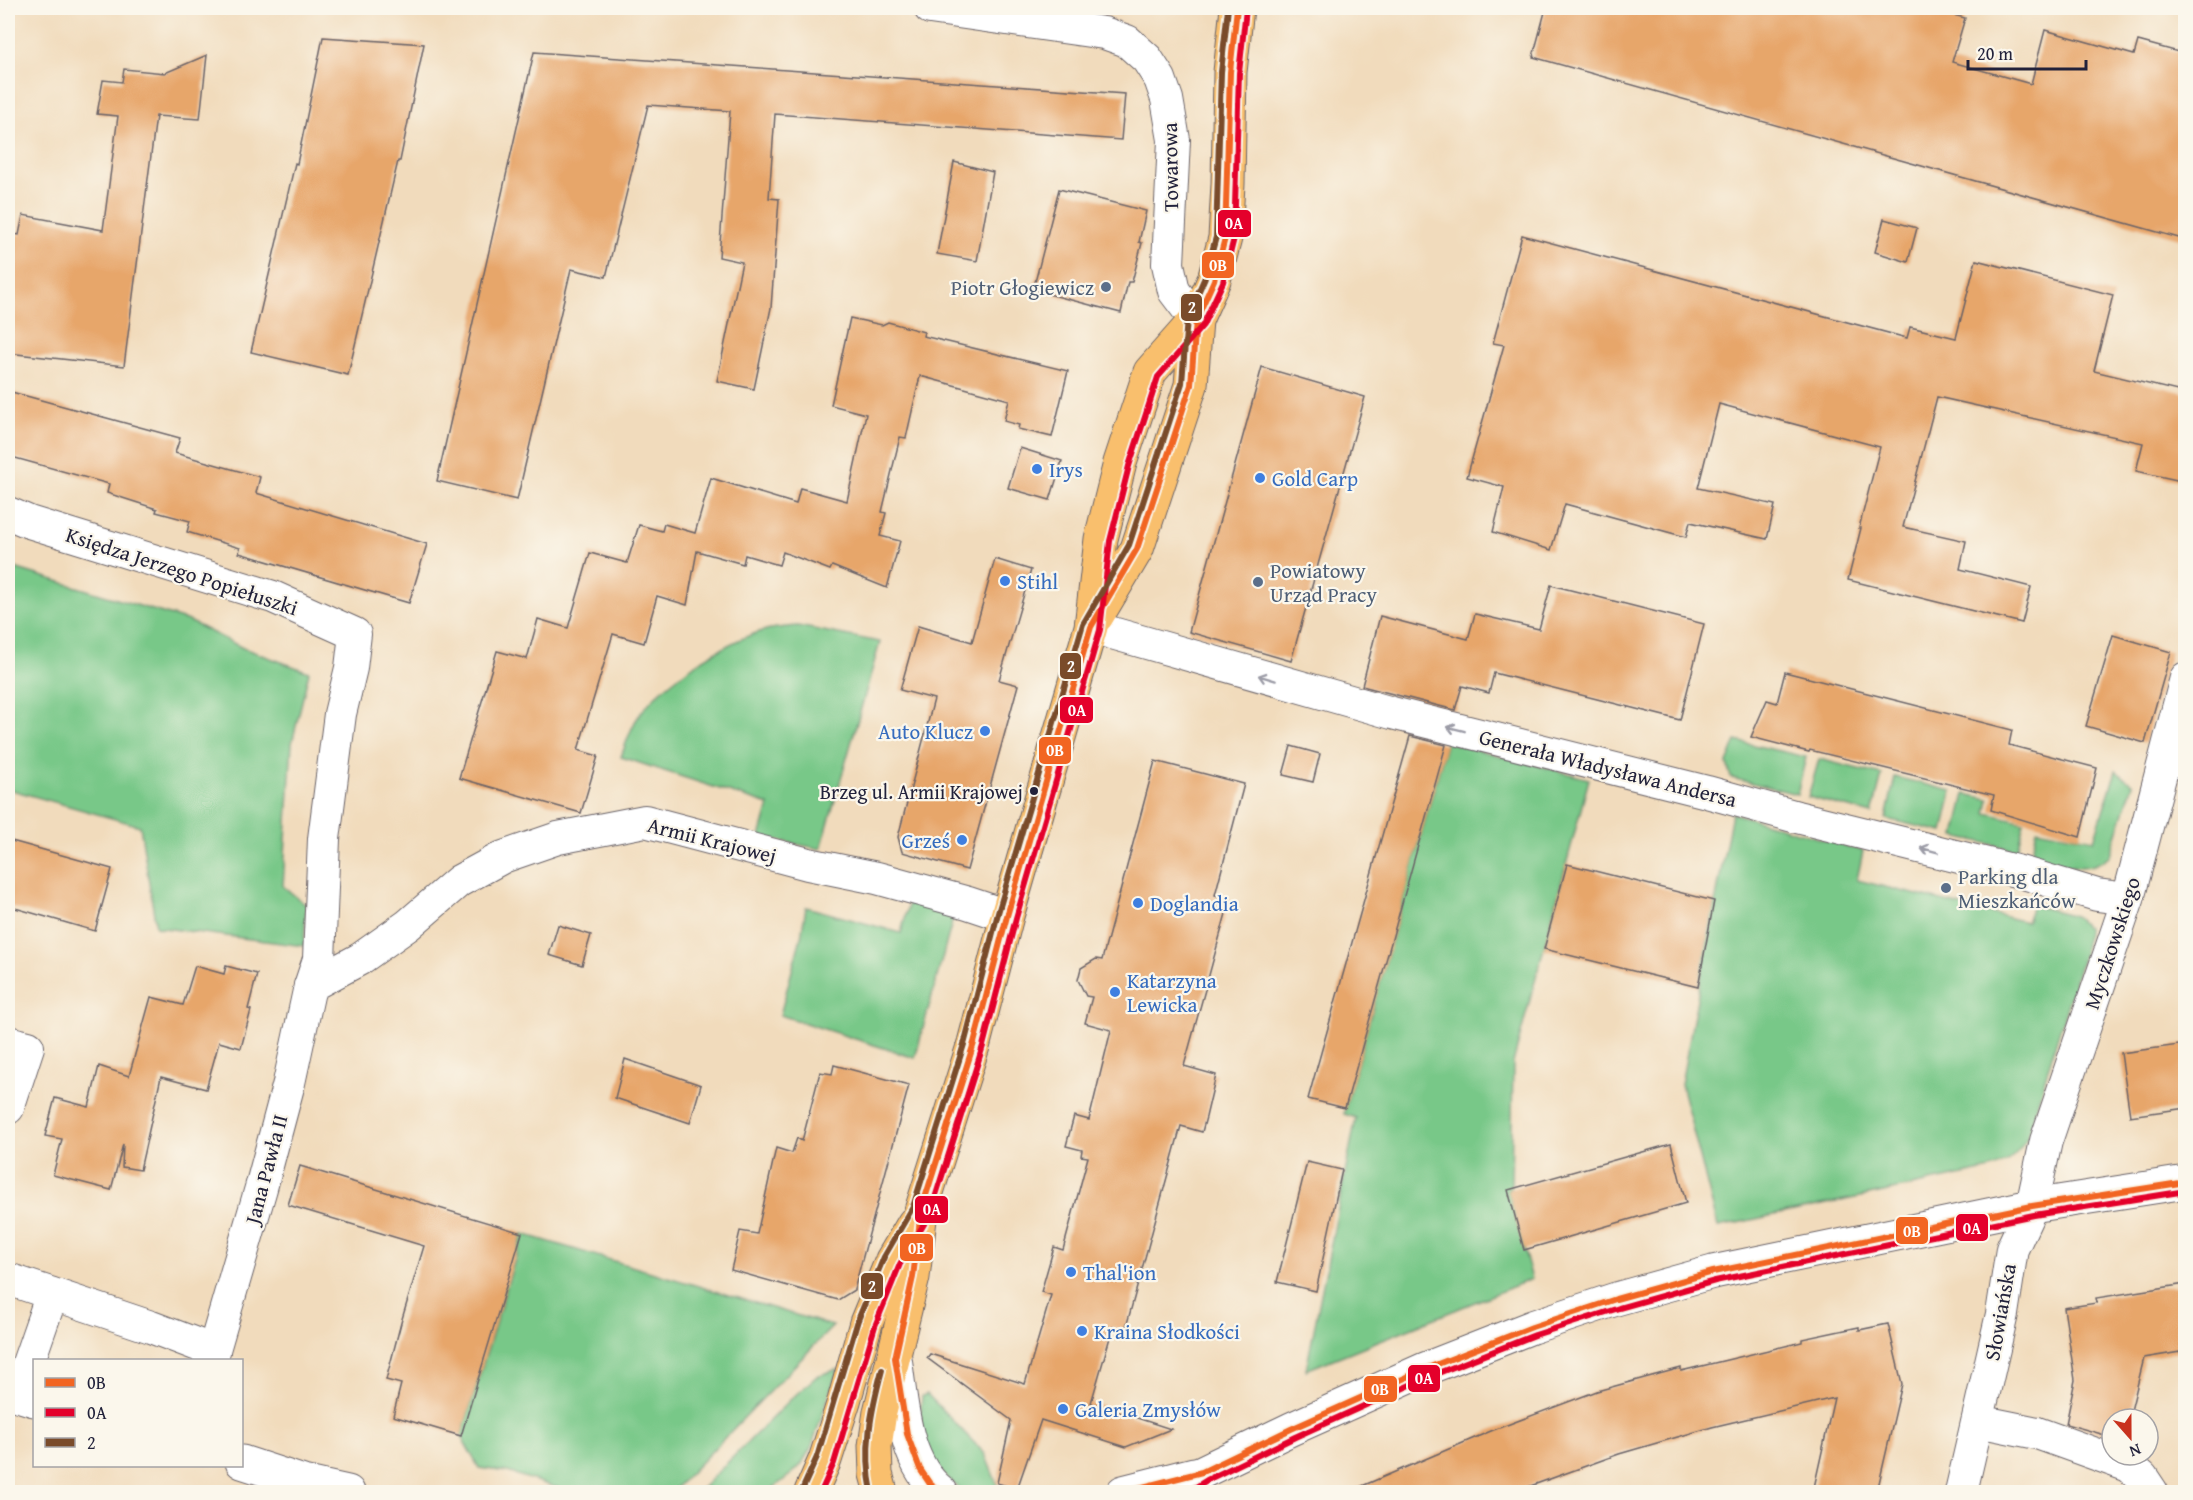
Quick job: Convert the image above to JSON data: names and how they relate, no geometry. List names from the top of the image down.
{
  "streets": {
    "street": [
      "Towarowa",
      "Księdza Jerzego Popiełuszki",
      "Generała Władysława Andersa",
      "Armii Krajowej",
      "Myczkowskiego",
      "Jana Pawła II",
      "Słowiańska"
    ]
  },
  "crossings": [
    ["Księdza Jerzego Popiełuszki", "Jana Pawła II"],
    ["Generała Władysława Andersa", "Myczkowskiego"],
    ["Armii Krajowej", "Jana Pawła II"],
    ["Myczkowskiego", "Słowiańska"]
  ],
  "one_way": ["Generała Władysława Andersa"],
  "places": [
    "Piotr Głogiewicz",
    "Irys",
    "Gold Carp",
    "Stihl",
    "Powiatowy Urząd Pracy",
    "Auto Klucz",
    "Brzeg ul. Armii Krajowej",
    "Grześ",
    "Parking dla Mieszkańców",
    "Doglandia",
    "Katarzyna Lewicka",
    "Thal'ion",
    "Kraina Słodkości",
    "Galeria Zmysłów"
  ],
  "lines": ["transit line 0B", "transit line 2", "transit line 0A"],
  "legend": ["0B", "0A", "2"],
  "scale_bar": "20 m",
  "north": "bottom"
}
